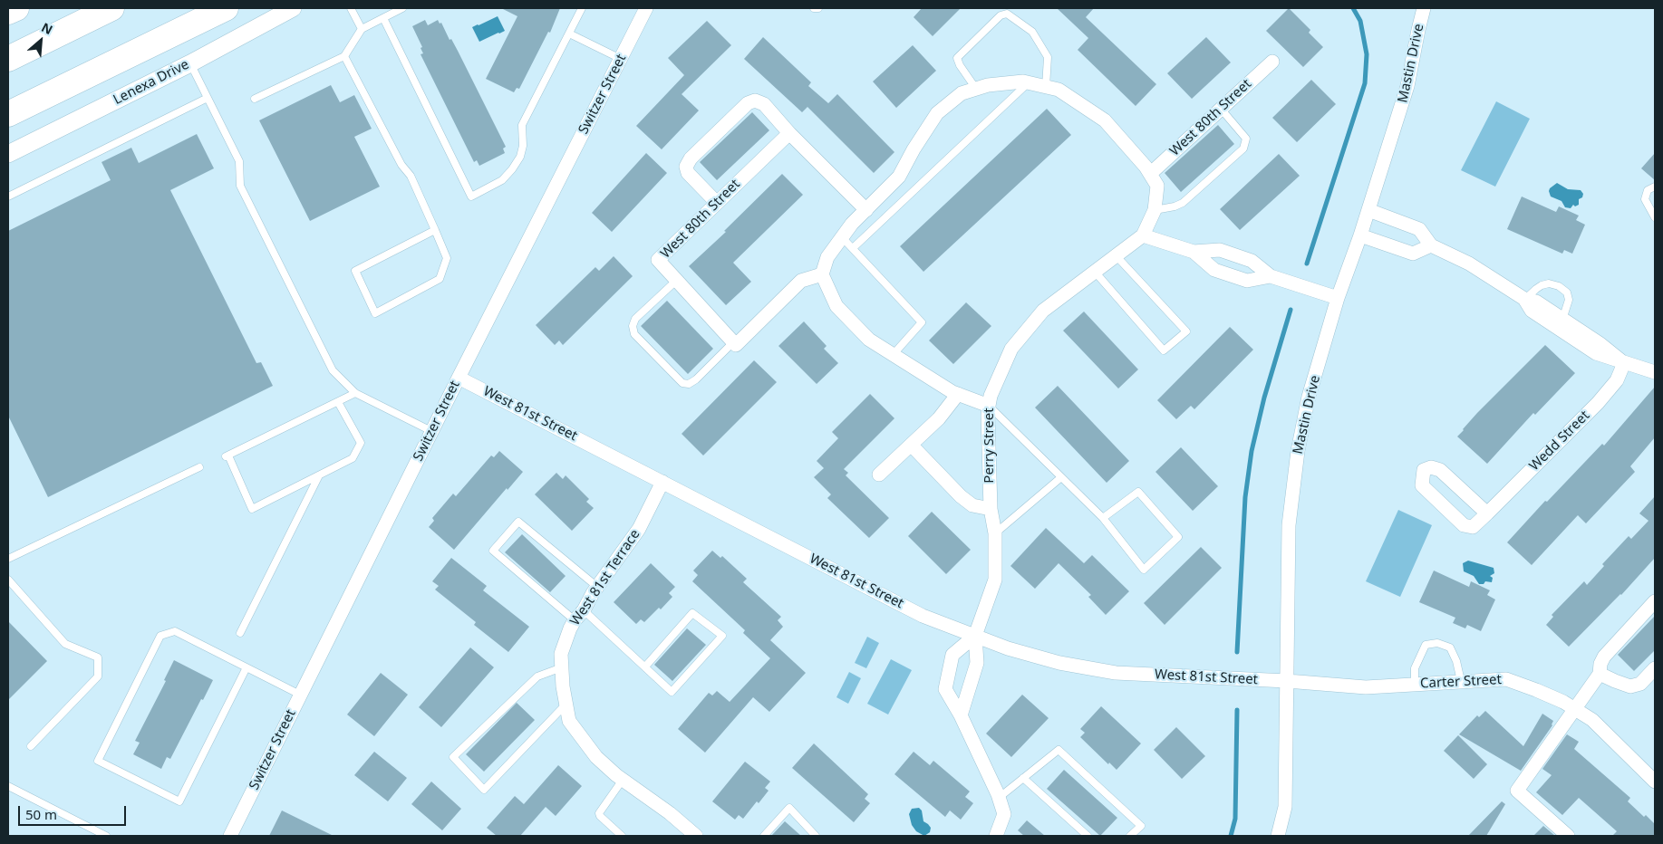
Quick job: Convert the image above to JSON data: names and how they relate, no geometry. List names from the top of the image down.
{
  "streets": {
    "street": [
      "Mastin Drive",
      "Lenexa Drive",
      "Switzer Street",
      "West 80th Street",
      "West 81st Street",
      "Wedd Street",
      "Perry Street",
      "West 81st Terrace",
      "Carter Street"
    ]
  },
  "crossings": [
    ["Mastin Drive", "West 81st Street"],
    ["Mastin Drive", "Carter Street"],
    ["Switzer Street", "West 81st Street"],
    ["West 81st Street", "Perry Street"],
    ["West 81st Street", "West 81st Terrace"],
    ["West 81st Street", "Carter Street"]
  ],
  "scale_bar": "50 m",
  "north": "top right"
}
